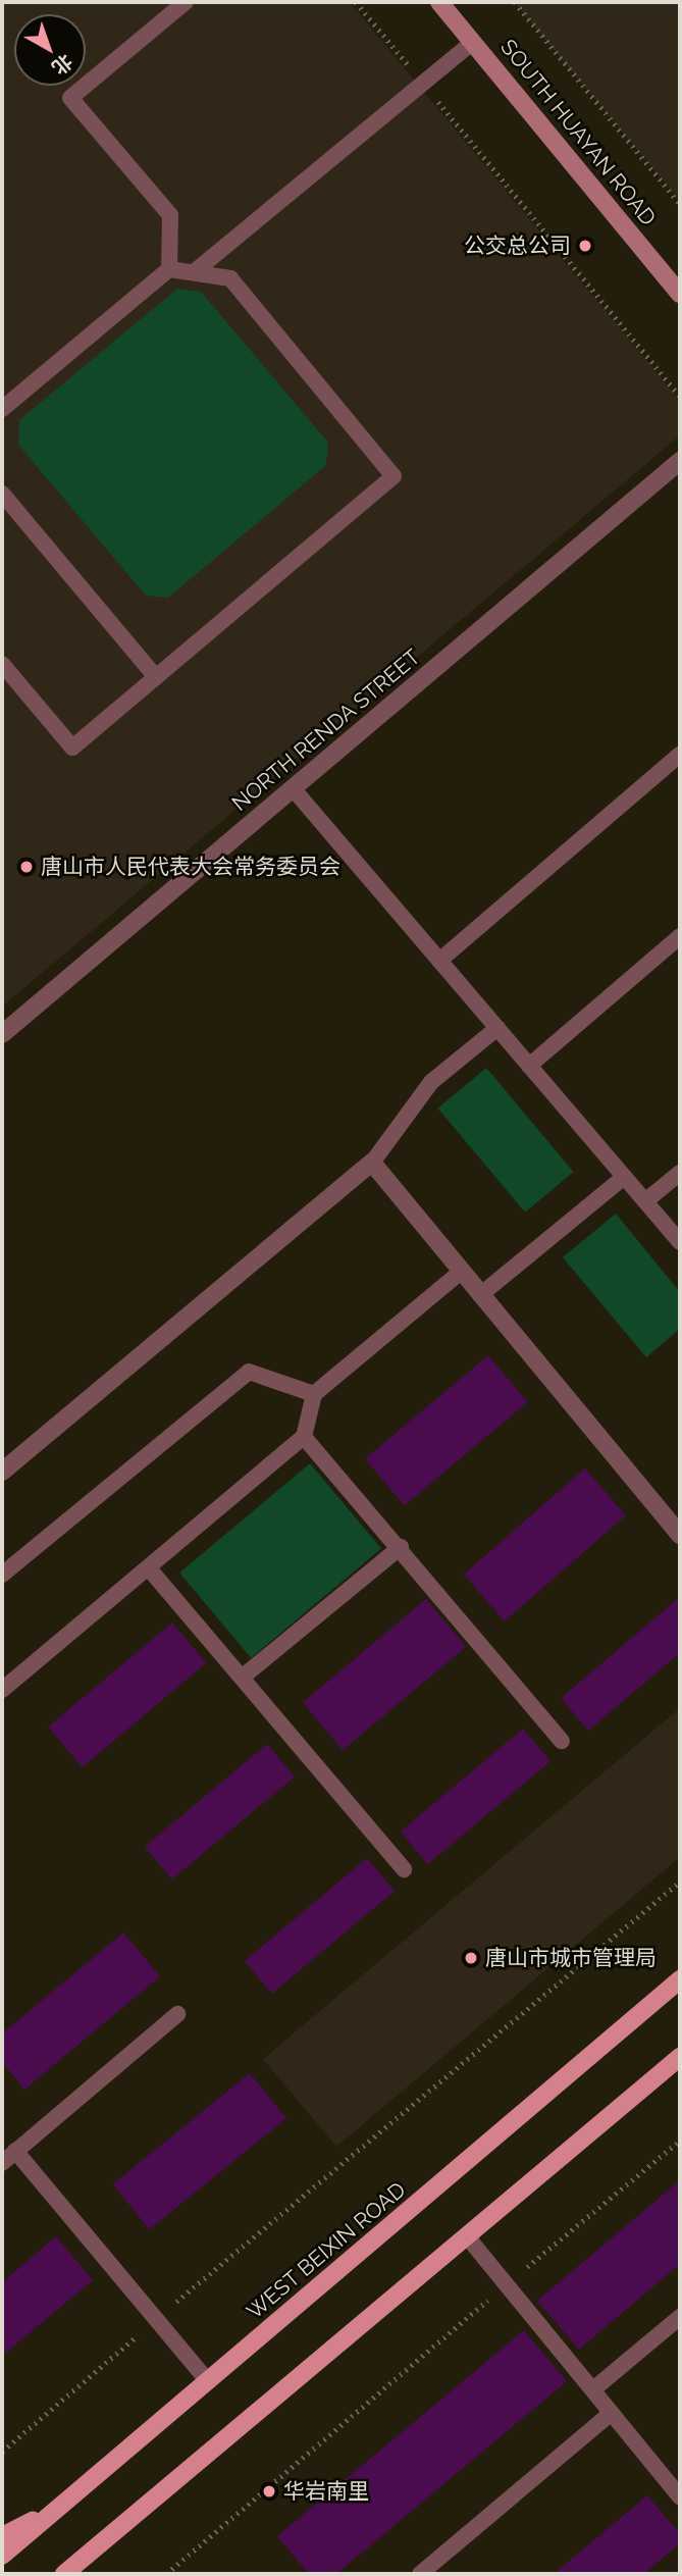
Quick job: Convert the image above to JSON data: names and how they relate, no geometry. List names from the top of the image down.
{
  "streets": {
    "main road": ["WEST BEIXIN ROAD"],
    "street": ["SOUTH HUAYAN ROAD", "NORTH RENDA STREET"]
  },
  "places": [
    "公交总公司",
    "唐山市人民代表大会常务委员会",
    "唐山市城市管理局",
    "华岩南里"
  ],
  "north": "bottom right"
}
